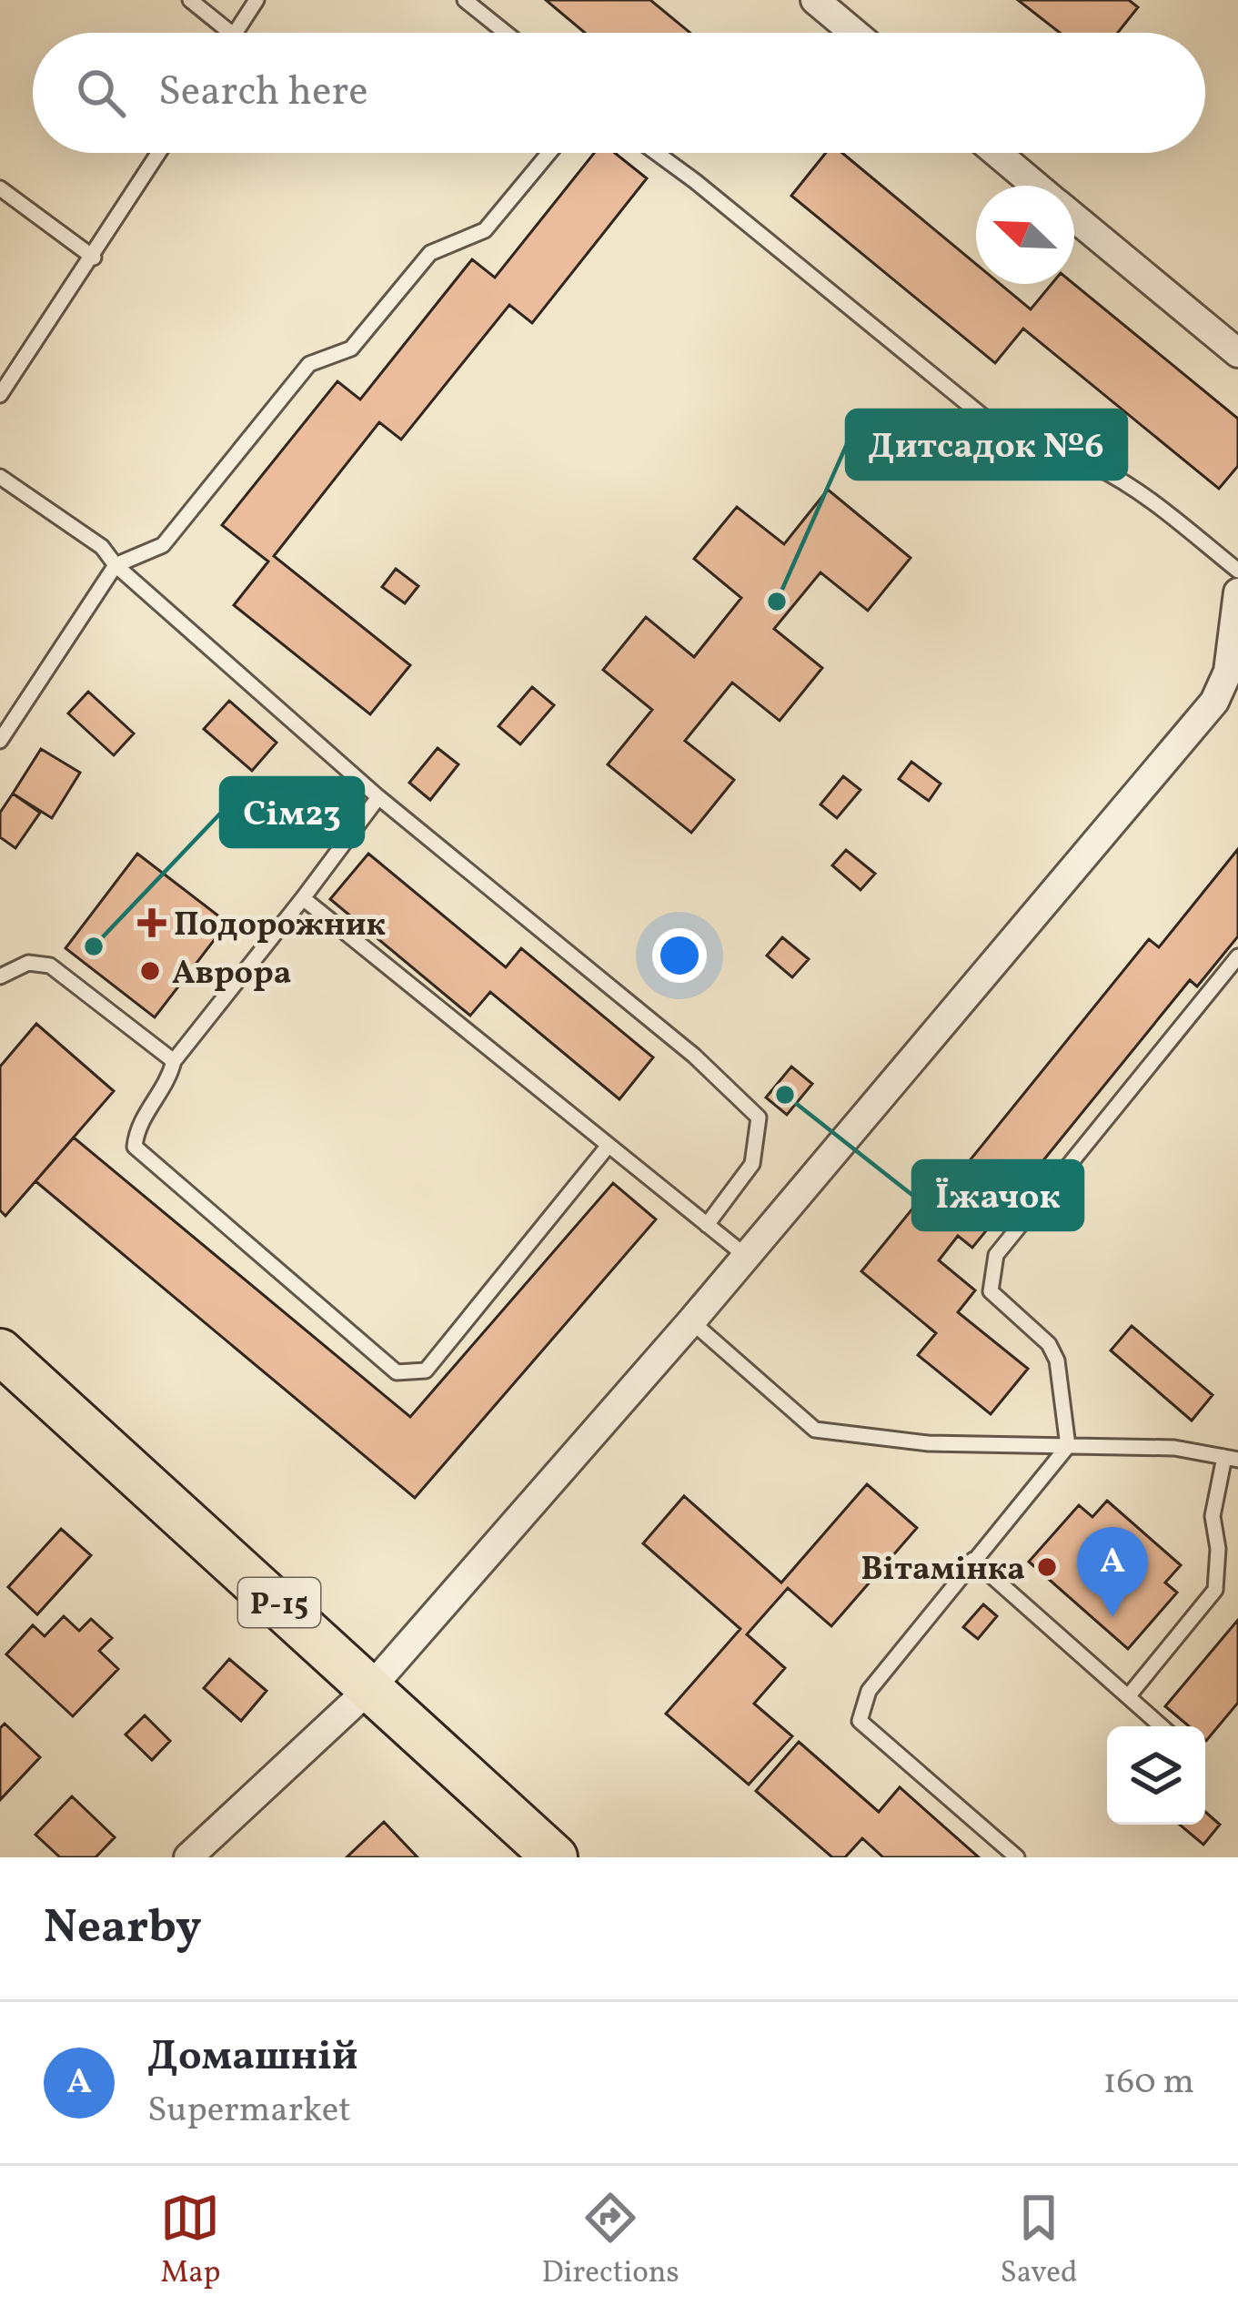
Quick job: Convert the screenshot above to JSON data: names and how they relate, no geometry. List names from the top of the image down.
{
  "streets": {
    "main road": ["Р-15"]
  },
  "places": {
    "other": [
      "Дитсадок №6",
      "Сім23",
      "Аврора",
      "Їжачок",
      "Вітамінка"
    ],
    "health": ["Подорожник"]
  },
  "north": "top left",
  "page": {
    "search": "Search here",
    "pins": "A",
    "heading": "Nearby",
    "list": [
      {
        "mark": "A",
        "name": "Домашній",
        "note": "Supermarket",
        "value": "160 m"
      }
    ],
    "nav": ["Map", "Directions", "Saved"]
  }
}
